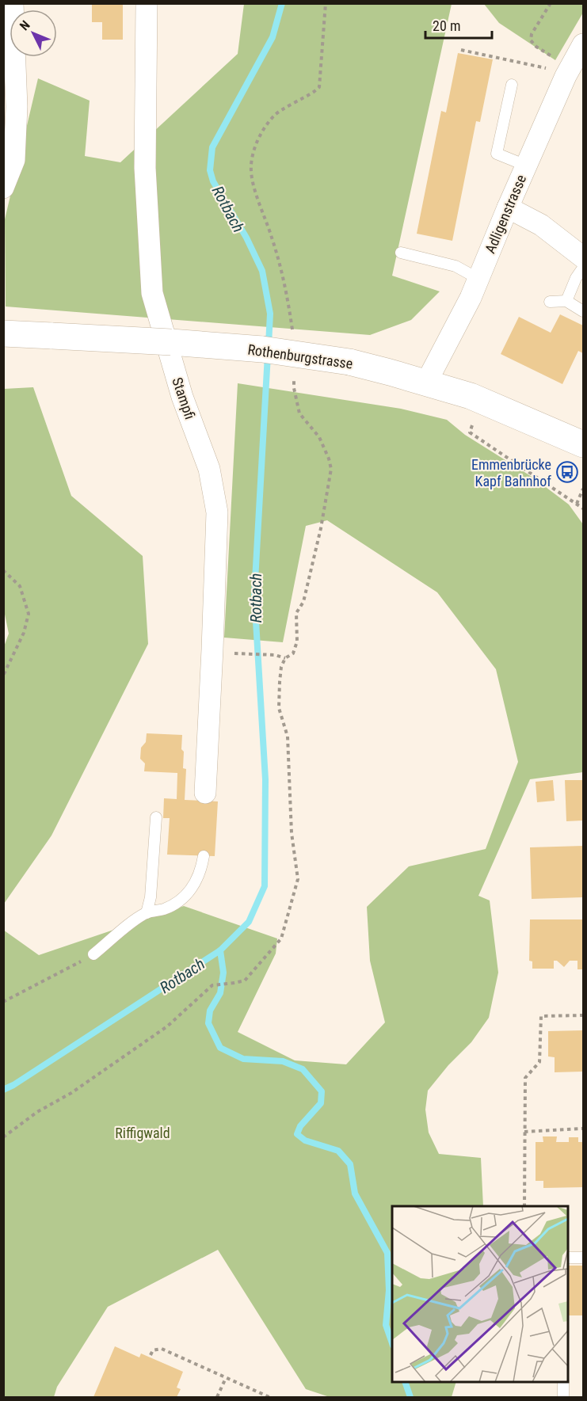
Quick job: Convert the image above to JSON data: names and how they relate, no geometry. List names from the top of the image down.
{
  "streets": {
    "main road": ["Rothenburgstrasse"],
    "street": ["Adligenstrasse", "Stampfi"]
  },
  "crossings": [
    ["Adligenstrasse", "Rothenburgstrasse"]
  ],
  "water": ["Rotbach"],
  "parks": ["Riffigwald"],
  "places": {
    "bus stop": ["Emmenbrücke Kapf Bahnhof"]
  },
  "scale_bar": "20 m",
  "north": "top left"
}
